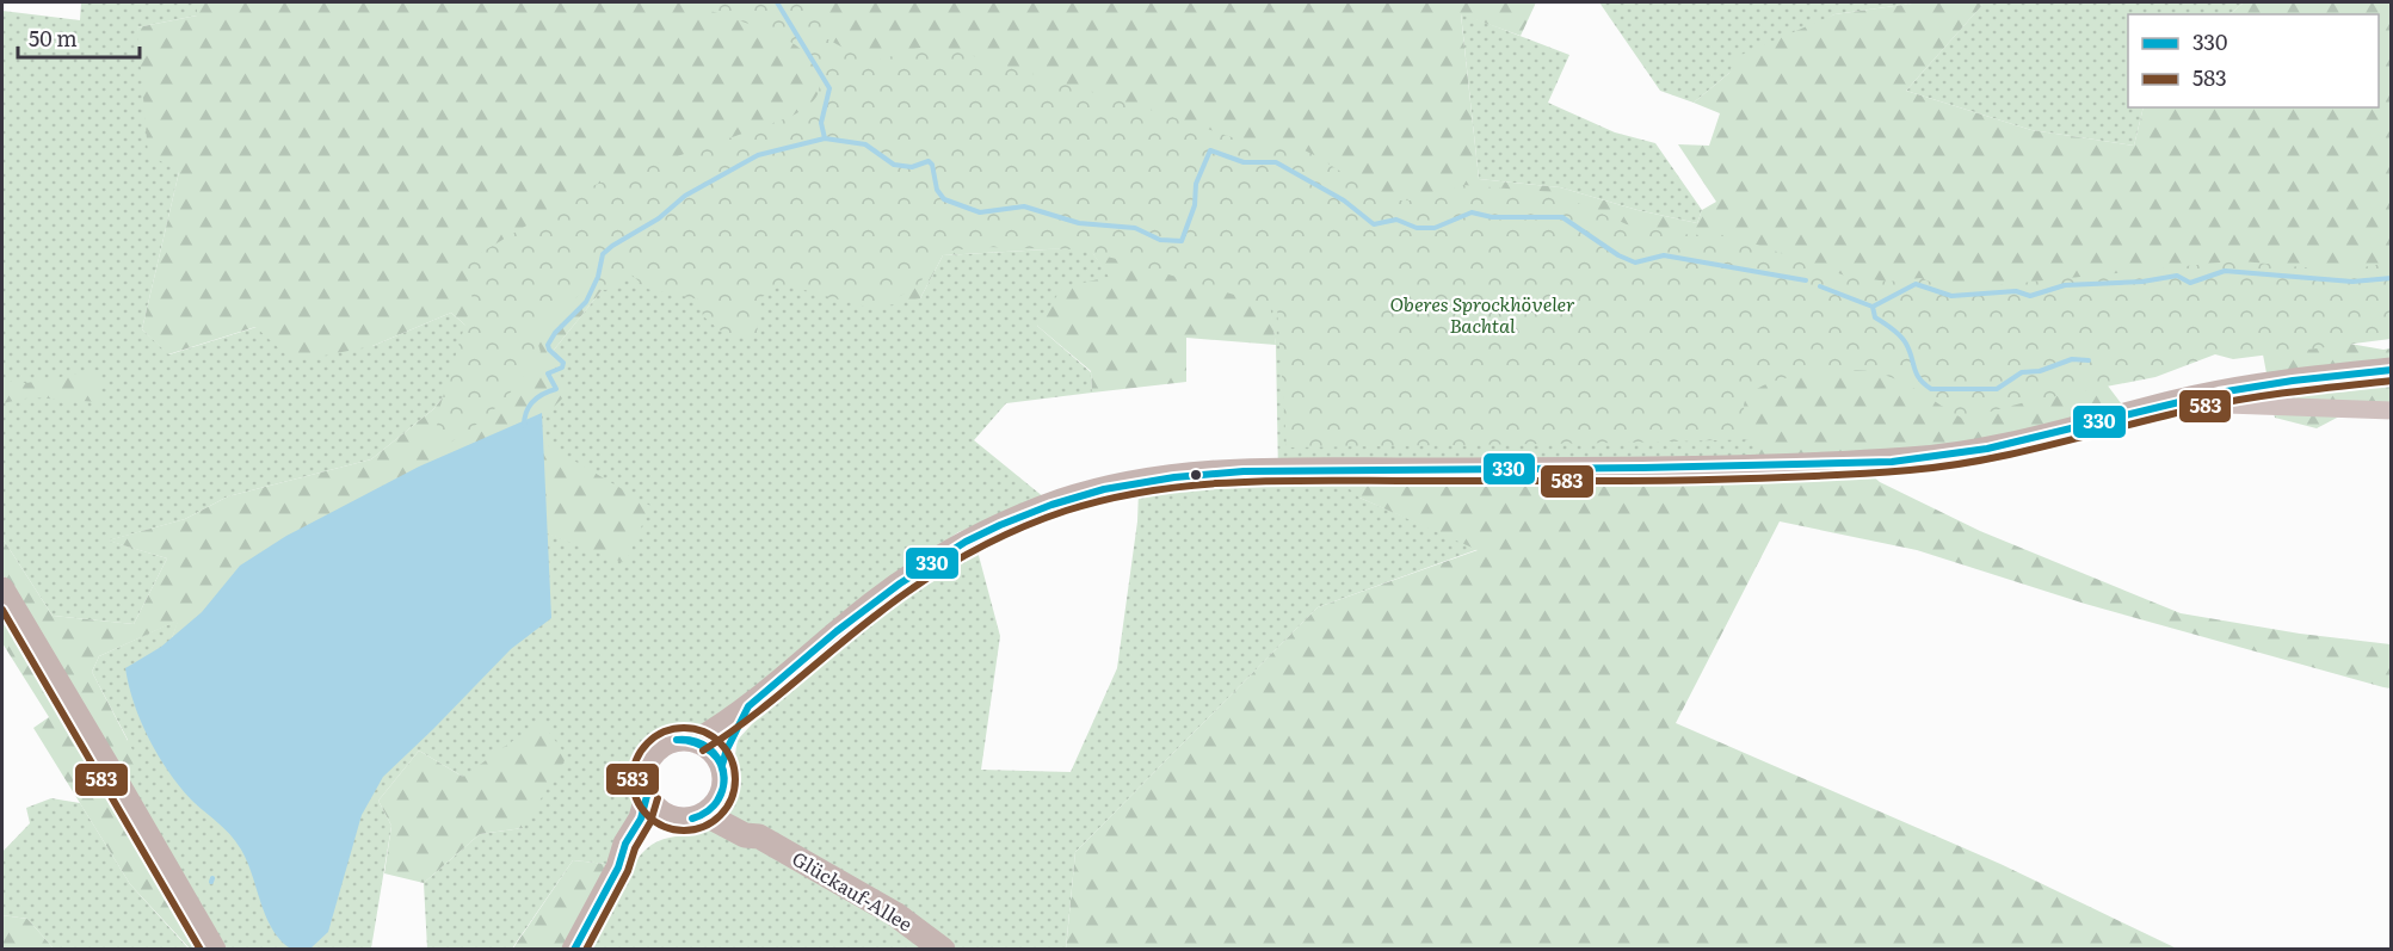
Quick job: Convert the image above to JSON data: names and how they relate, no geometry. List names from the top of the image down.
{
  "streets": {
    "main road": ["Glückauf-Allee"]
  },
  "parks": ["Oberes Sprockhöveler Bachtal"],
  "lines": ["transit line 330", "transit line 583"],
  "legend": ["330", "583"],
  "scale_bar": "50 m"
}
